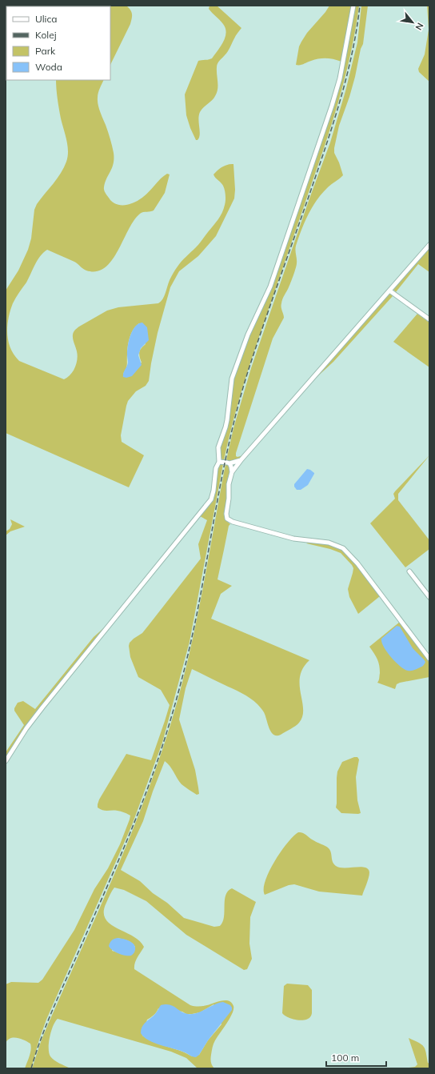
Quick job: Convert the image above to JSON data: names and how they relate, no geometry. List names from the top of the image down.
{
  "legend": [
    "Ulica",
    "Kolej",
    "Park",
    "Woda"
  ],
  "scale_bar": "100 m",
  "north": "bottom right"
}
